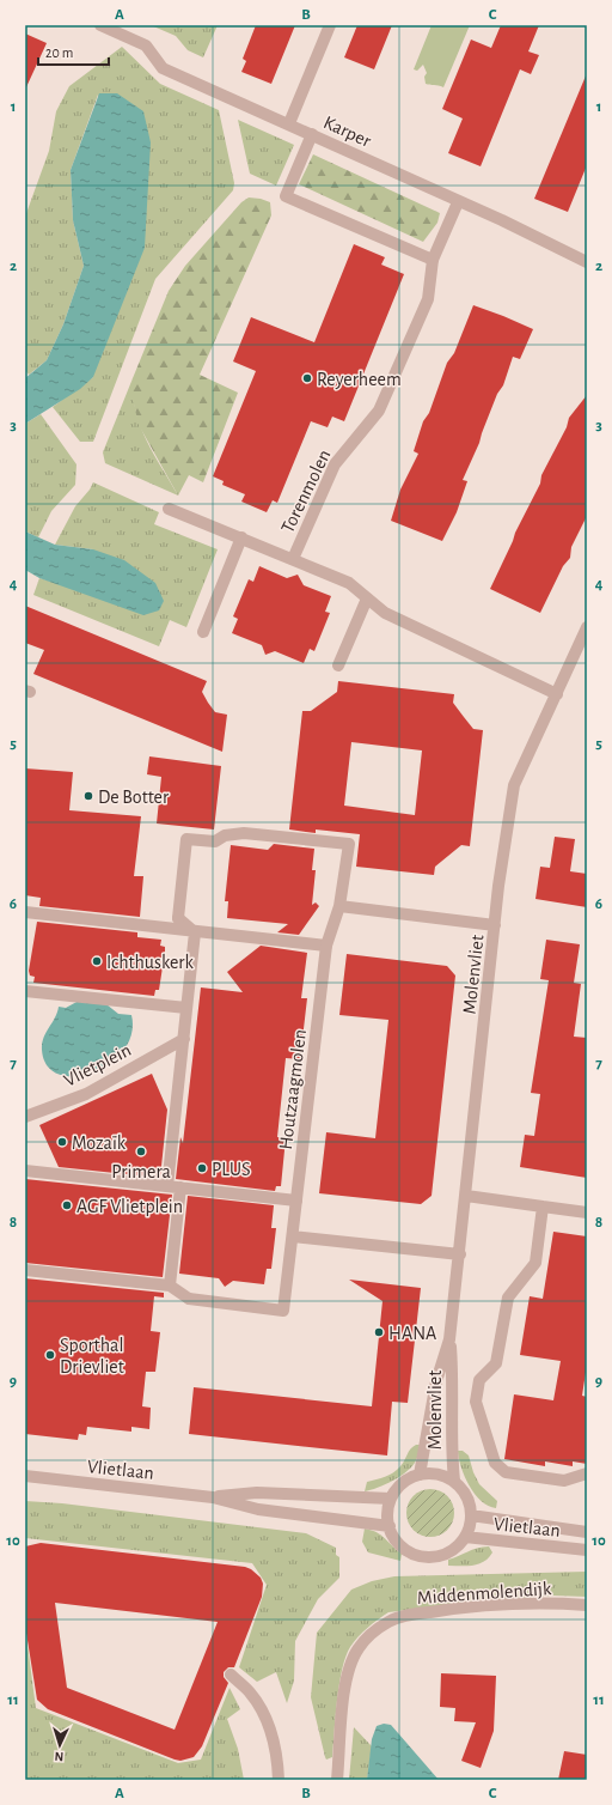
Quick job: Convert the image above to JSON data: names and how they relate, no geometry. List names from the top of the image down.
{
  "streets": {
    "street": [
      "Karper",
      "Torenmolen",
      "Molenvliet",
      "Vlietplein",
      "Houtzaagmolen",
      "Vlietlaan",
      "Middenmolendijk"
    ]
  },
  "crossings": [
    ["Karper", "Torenmolen"],
    ["Torenmolen", "Molenvliet"],
    ["Molenvliet", "Vlietlaan"]
  ],
  "places": [
    "Reyerheem",
    "De Botter",
    "Ichthuskerk",
    "Mozaïk",
    "Primera",
    "PLUS",
    "AGF Vlietplein",
    "HANA",
    "Sporthal Drievliet"
  ],
  "scale_bar": "20 m",
  "north": "bottom",
  "grid": {
    "columns": ["A", "B", "C"],
    "rows": [
      "1",
      "2",
      "3",
      "4",
      "5",
      "6",
      "7",
      "8",
      "9",
      "10",
      "11"
    ]
  }
}
